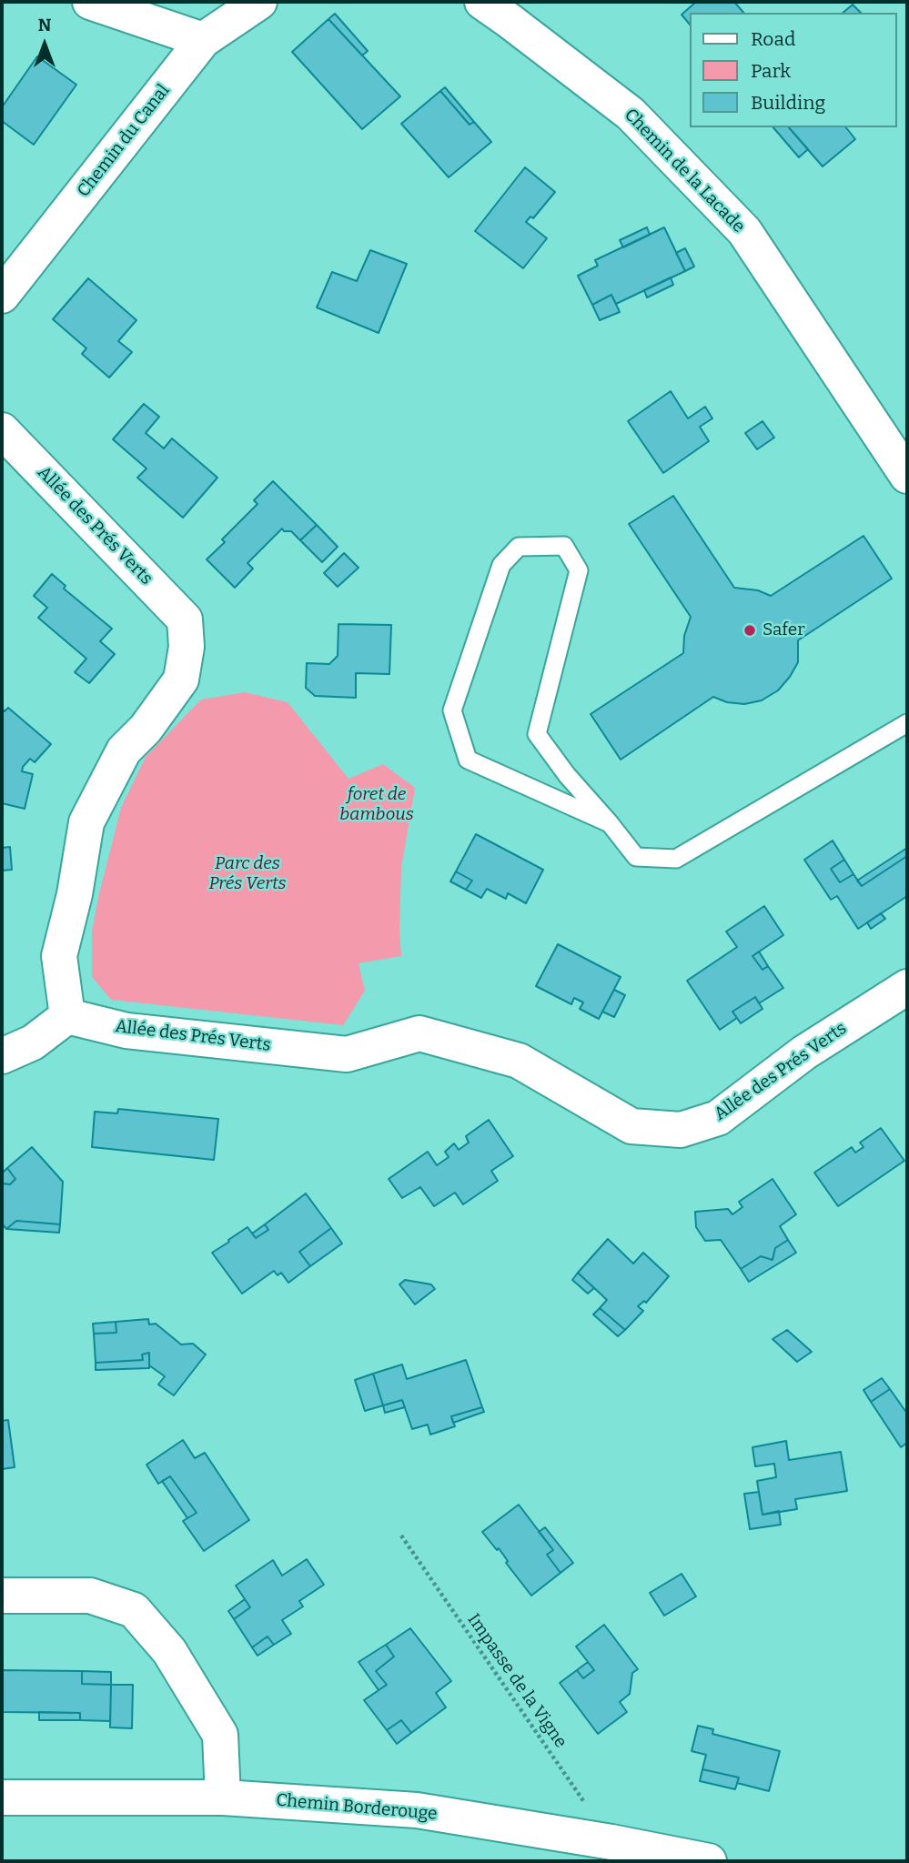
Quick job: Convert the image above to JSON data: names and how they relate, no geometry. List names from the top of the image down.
{
  "streets": {
    "street": [
      "Chemin du Canal",
      "Chemin de la Lacade",
      "Allée des Prés Verts",
      "Chemin Borderouge"
    ],
    "path": ["Impasse de la Vigne"]
  },
  "crossings": [
    ["Impasse de la Vigne", "Chemin Borderouge"]
  ],
  "parks": ["foret de bambous", "Parc des Prés Verts"],
  "places": ["Safer"],
  "legend": ["Road", "Park", "Building"],
  "north": "top"
}
